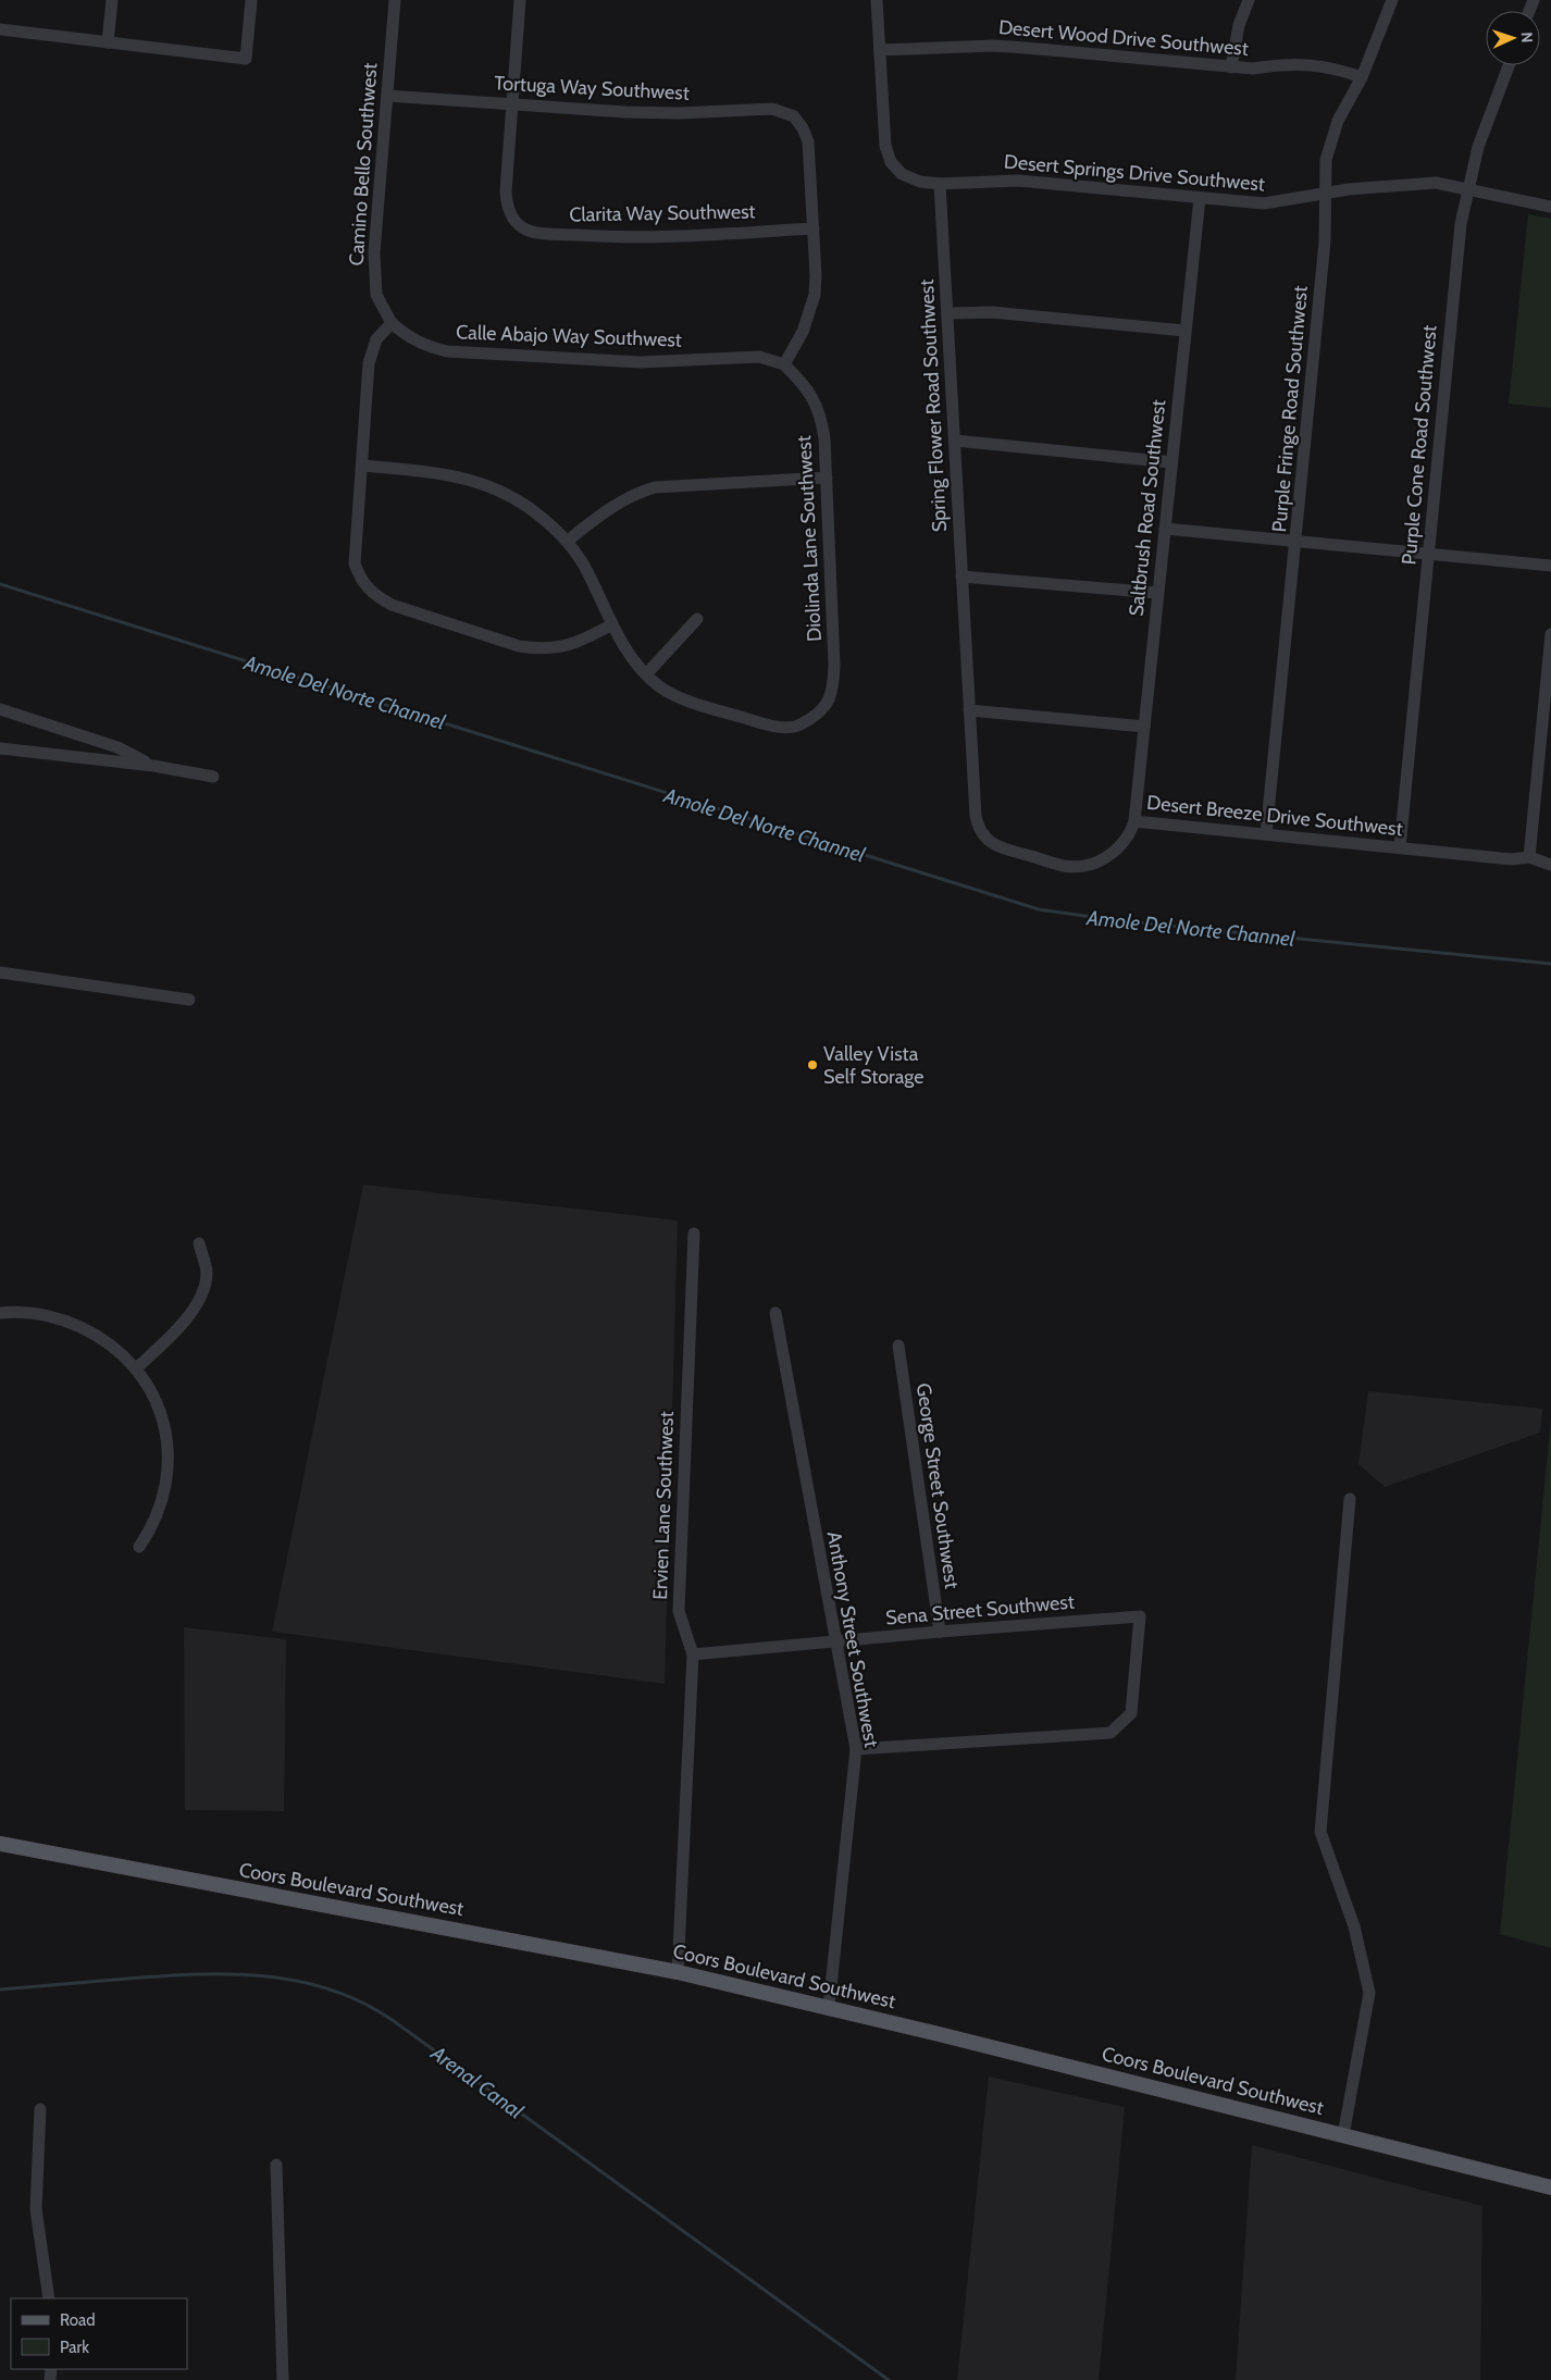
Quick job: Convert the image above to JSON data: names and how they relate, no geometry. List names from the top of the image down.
{
  "streets": {
    "main road": ["Coors Boulevard Southwest"],
    "street": [
      "Desert Wood Drive Southwest",
      "Tortuga Way Southwest",
      "Camino Bello Southwest",
      "Desert Springs Drive Southwest",
      "Clarita Way Southwest",
      "Calle Abajo Way Southwest",
      "Spring Flower Road Southwest",
      "Purple Fringe Road Southwest",
      "Purple Cone Road Southwest",
      "Saltbrush Road Southwest",
      "Diolinda Lane Southwest",
      "Desert Breeze Drive Southwest",
      "George Street Southwest",
      "Ervien Lane Southwest",
      "Sena Street Southwest",
      "Anthony Street Southwest"
    ]
  },
  "crossings": [
    ["Desert Wood Drive Southwest", "Purple Fringe Road Southwest"],
    ["Tortuga Way Southwest", "Camino Bello Southwest"],
    ["Tortuga Way Southwest", "Clarita Way Southwest"],
    ["Camino Bello Southwest", "Calle Abajo Way Southwest"],
    ["Desert Springs Drive Southwest", "Spring Flower Road Southwest"],
    ["Desert Springs Drive Southwest", "Purple Fringe Road Southwest"],
    ["Desert Springs Drive Southwest", "Purple Cone Road Southwest"],
    ["Desert Springs Drive Southwest", "Saltbrush Road Southwest"],
    ["Calle Abajo Way Southwest", "Diolinda Lane Southwest"],
    ["Spring Flower Road Southwest", "Desert Breeze Drive Southwest"],
    ["Purple Fringe Road Southwest", "Desert Breeze Drive Southwest"],
    ["Purple Cone Road Southwest", "Desert Breeze Drive Southwest"],
    ["Saltbrush Road Southwest", "Desert Breeze Drive Southwest"],
    ["George Street Southwest", "Sena Street Southwest"],
    ["Ervien Lane Southwest", "Sena Street Southwest"],
    ["Ervien Lane Southwest", "Coors Boulevard Southwest"],
    ["Sena Street Southwest", "Anthony Street Southwest"],
    ["Anthony Street Southwest", "Coors Boulevard Southwest"]
  ],
  "water": ["Amole Del Norte Channel", "Arenal Canal"],
  "places": ["Valley Vista Self Storage"],
  "legend": ["Road", "Park"],
  "north": "right"
}
